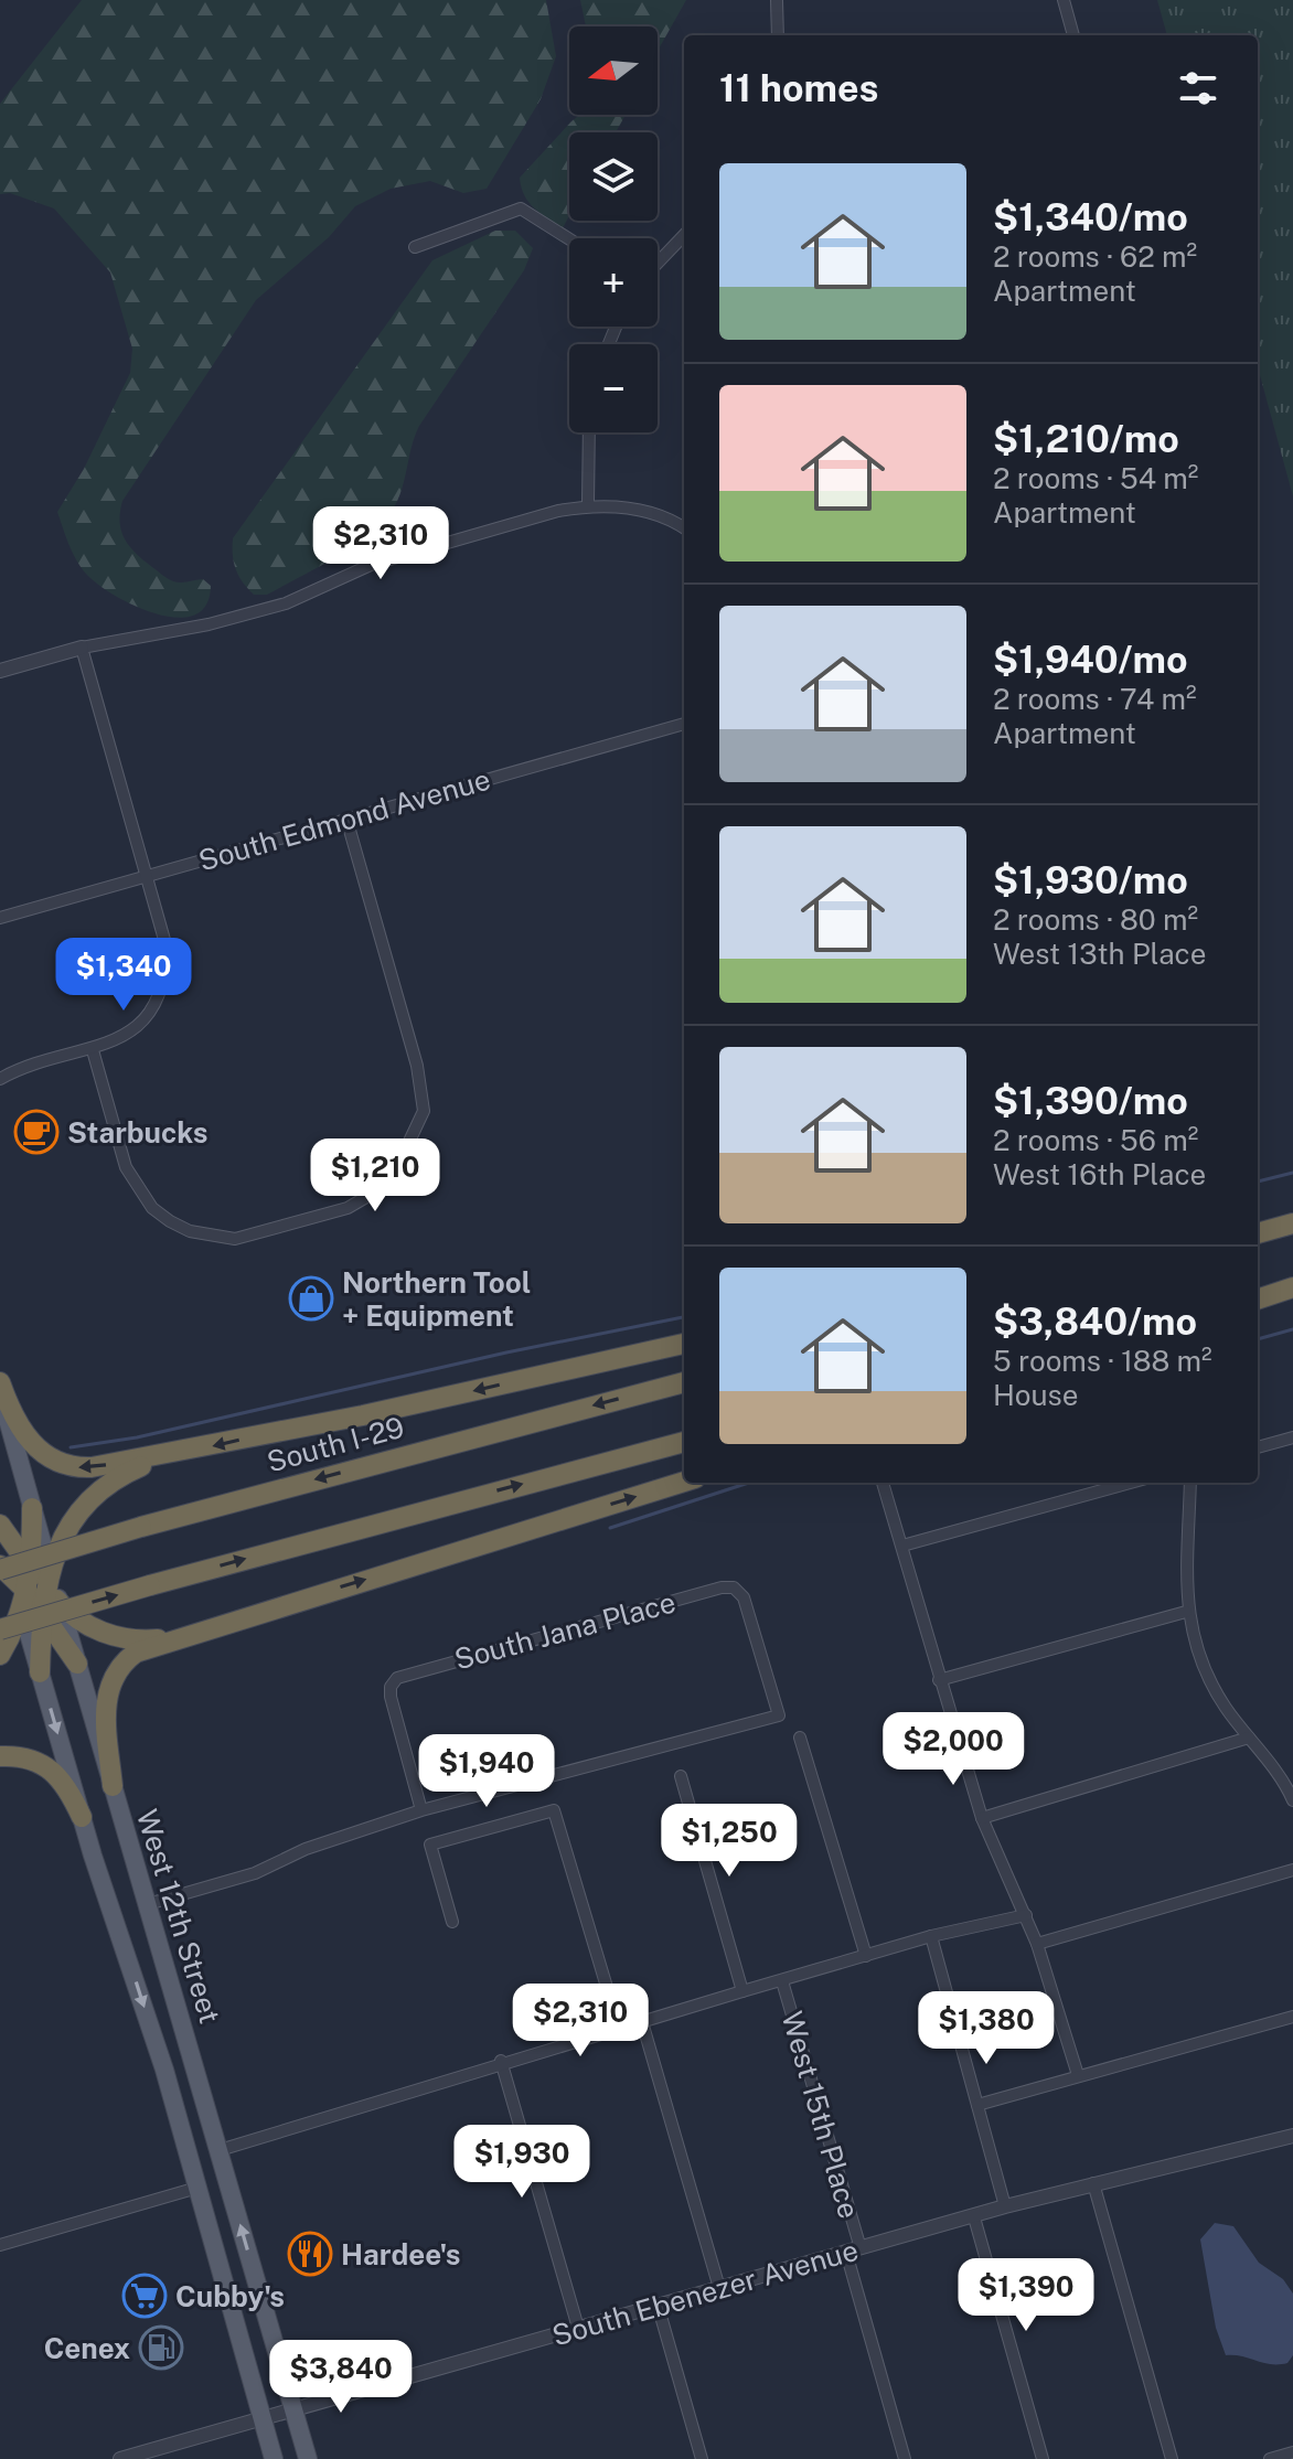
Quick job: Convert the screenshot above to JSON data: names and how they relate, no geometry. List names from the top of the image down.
{
  "streets": {
    "highway": ["South I-29"],
    "main road": ["West 12th Street"],
    "street": [
      "South Edmond Avenue",
      "South Jana Place",
      "West 15th Place",
      "South Ebenezer Avenue"
    ]
  },
  "crossings": [
    ["West 12th Street", "South Ebenezer Avenue"],
    ["West 15th Place", "South Ebenezer Avenue"]
  ],
  "places": {
    "cafe": ["Starbucks"],
    "shop": ["Northern Tool + Equipment"],
    "restaurant": ["Hardee's"],
    "supermarket": ["Cubby's"],
    "fuel station": ["Cenex"]
  },
  "north": "left",
  "page": {
    "map_buttons": ["+", "−"],
    "heading": "11 homes",
    "list": [
      {
        "name": "$1,340/mo",
        "note": "2 rooms · 62 m² · Apartment"
      },
      {
        "name": "$1,210/mo",
        "note": "2 rooms · 54 m² · Apartment"
      },
      {
        "name": "$1,940/mo",
        "note": "2 rooms · 74 m² · Apartment"
      },
      {
        "name": "$1,930/mo",
        "note": "2 rooms · 80 m² · West 13th Place"
      },
      {
        "name": "$1,390/mo",
        "note": "2 rooms · 56 m² · West 16th Place"
      },
      {
        "name": "$3,840/mo",
        "note": "5 rooms · 188 m² · House"
      }
    ],
    "price": [
      "$2,310",
      "$1,340",
      "$1,210",
      "$2,000",
      "$1,940",
      "$1,250",
      "$2,310",
      "$1,380",
      "$1,930",
      "$1,390",
      "$3,840"
    ]
  }
}
